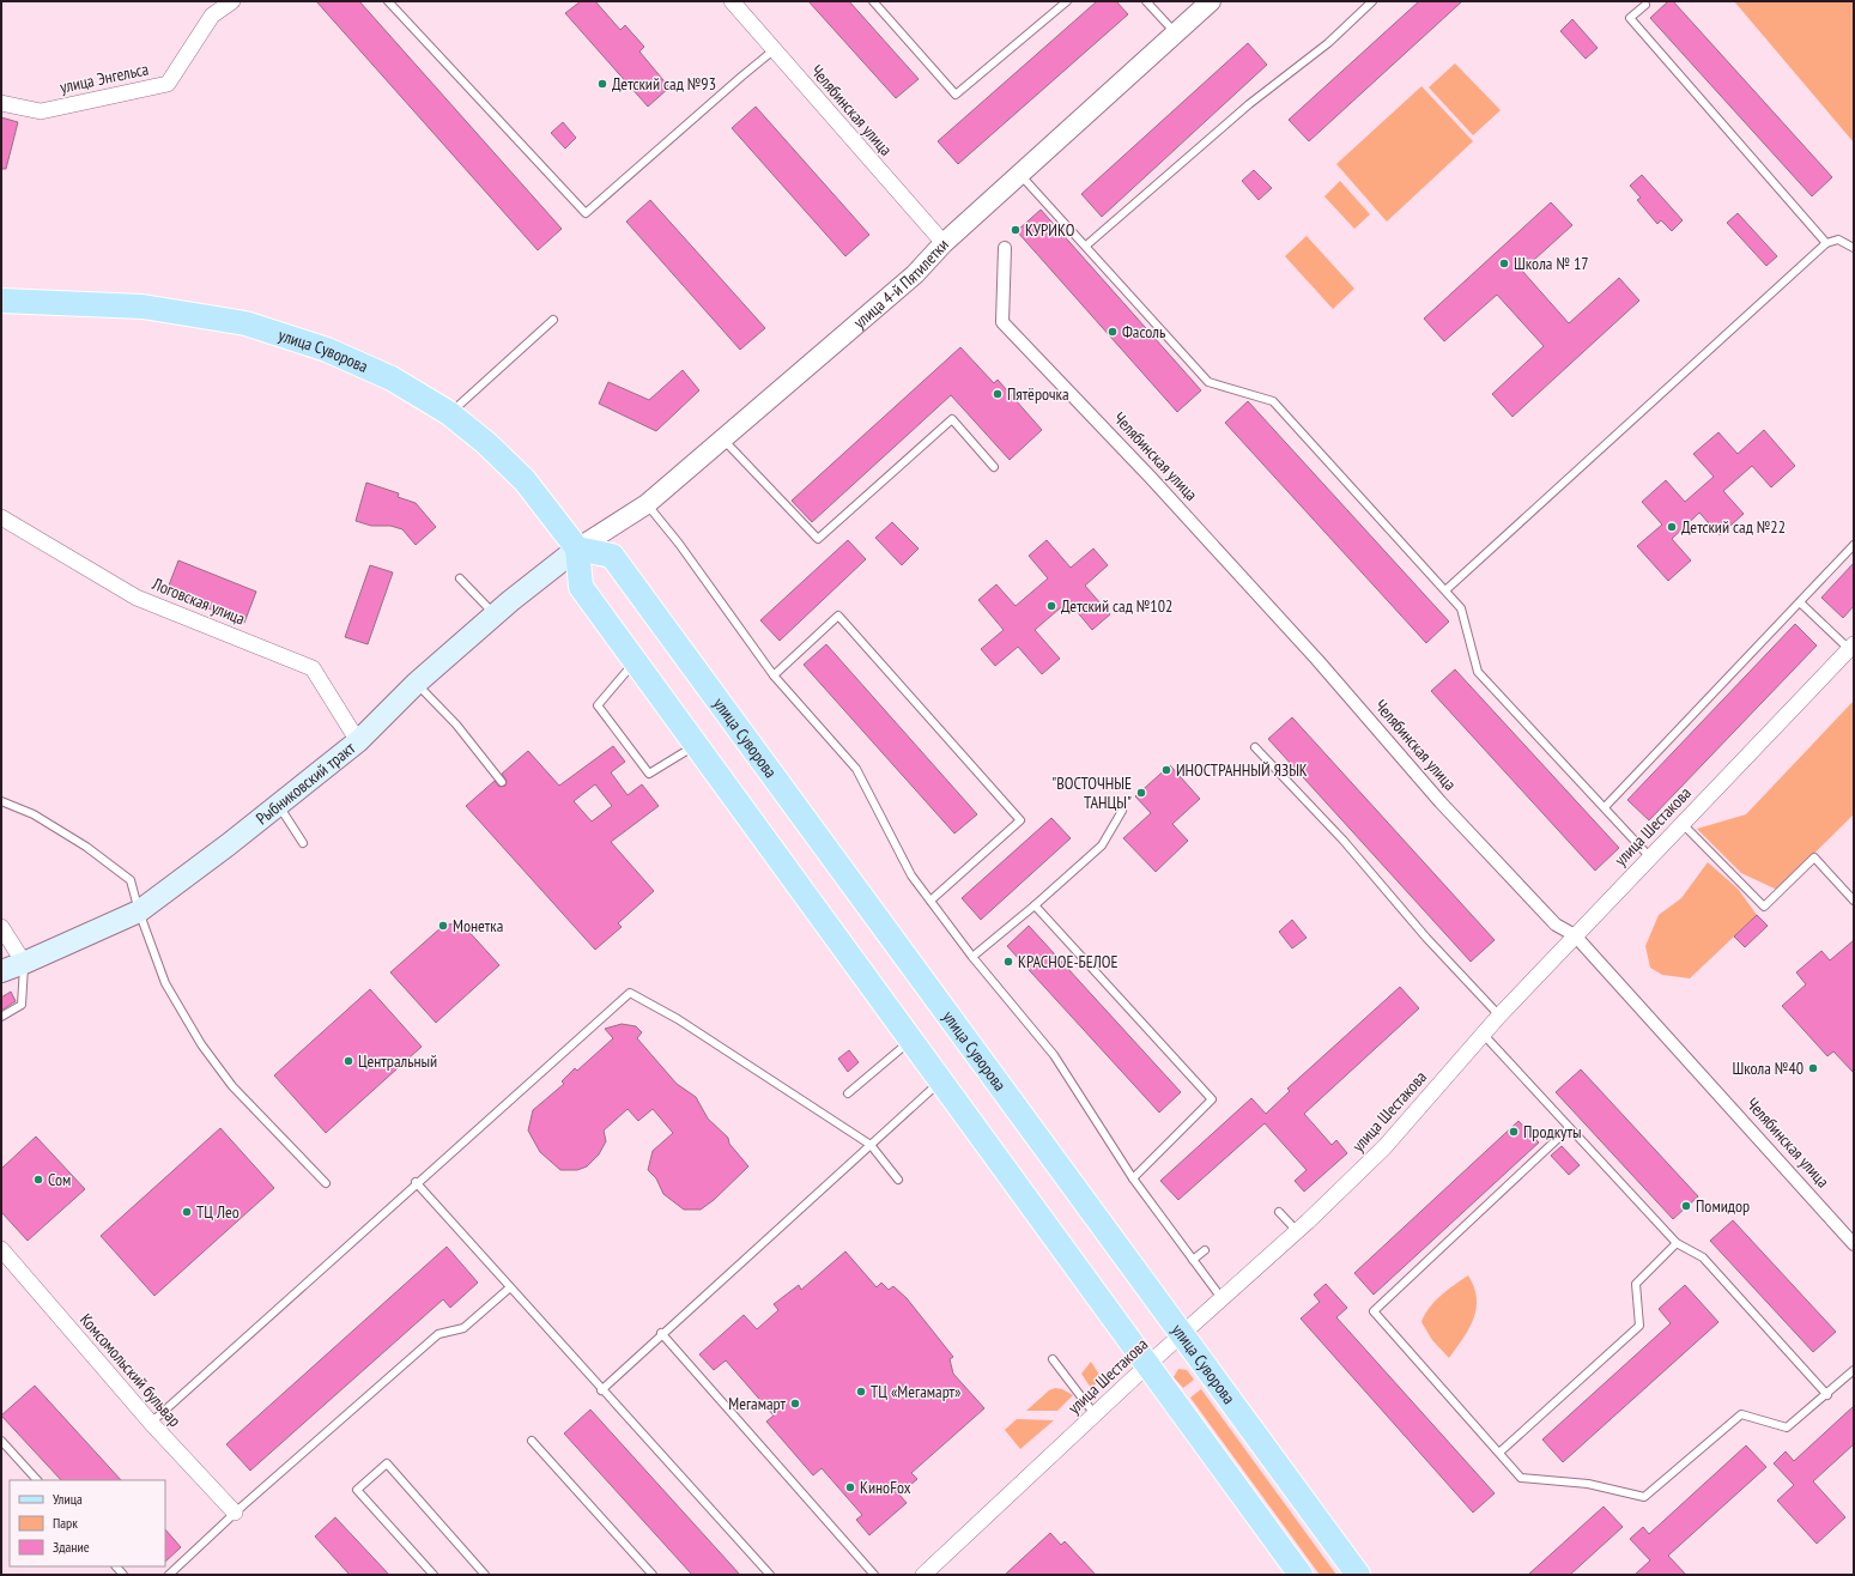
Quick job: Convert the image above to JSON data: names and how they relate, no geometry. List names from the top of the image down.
{
  "streets": {
    "main road": ["улица Суворова", "Рыбниковский тракт"],
    "street": [
      "улица Энгельса",
      "Челябинская улица",
      "улица 4-й Пятилетки",
      "Логовская улица",
      "улица Шестакова",
      "Комсомольский бульвар"
    ]
  },
  "crossings": [
    ["Челябинская улица", "улица 4-й Пятилетки"],
    ["Челябинская улица", "улица Шестакова"],
    ["улица 4-й Пятилетки", "улица Суворова"],
    ["улица 4-й Пятилетки", "Рыбниковский тракт"],
    ["улица Суворова", "Рыбниковский тракт"],
    ["улица Суворова", "улица Шестакова"],
    ["Логовская улица", "Рыбниковский тракт"]
  ],
  "places": [
    "Детский сад №93",
    "КУРИКО",
    "Школа № 17",
    "Фасоль",
    "Пятёрочка",
    "Детский сад №22",
    "Детский сад №102",
    "ИНОСТРАННЫЙ ЯЗЫК",
    "\"ВОСТОЧНЫЕ ТАНЦЫ\"",
    "Монетка",
    "КРАСНОЕ-БЕЛОЕ",
    "Центральный",
    "Школа №40",
    "Продкуты",
    "Сом",
    "Помидор",
    "ТЦ Лео",
    "ТЦ «Мегамарт»",
    "Мегамарт",
    "КиноFox"
  ],
  "legend": ["Улица", "Парк", "Здание"]
}
